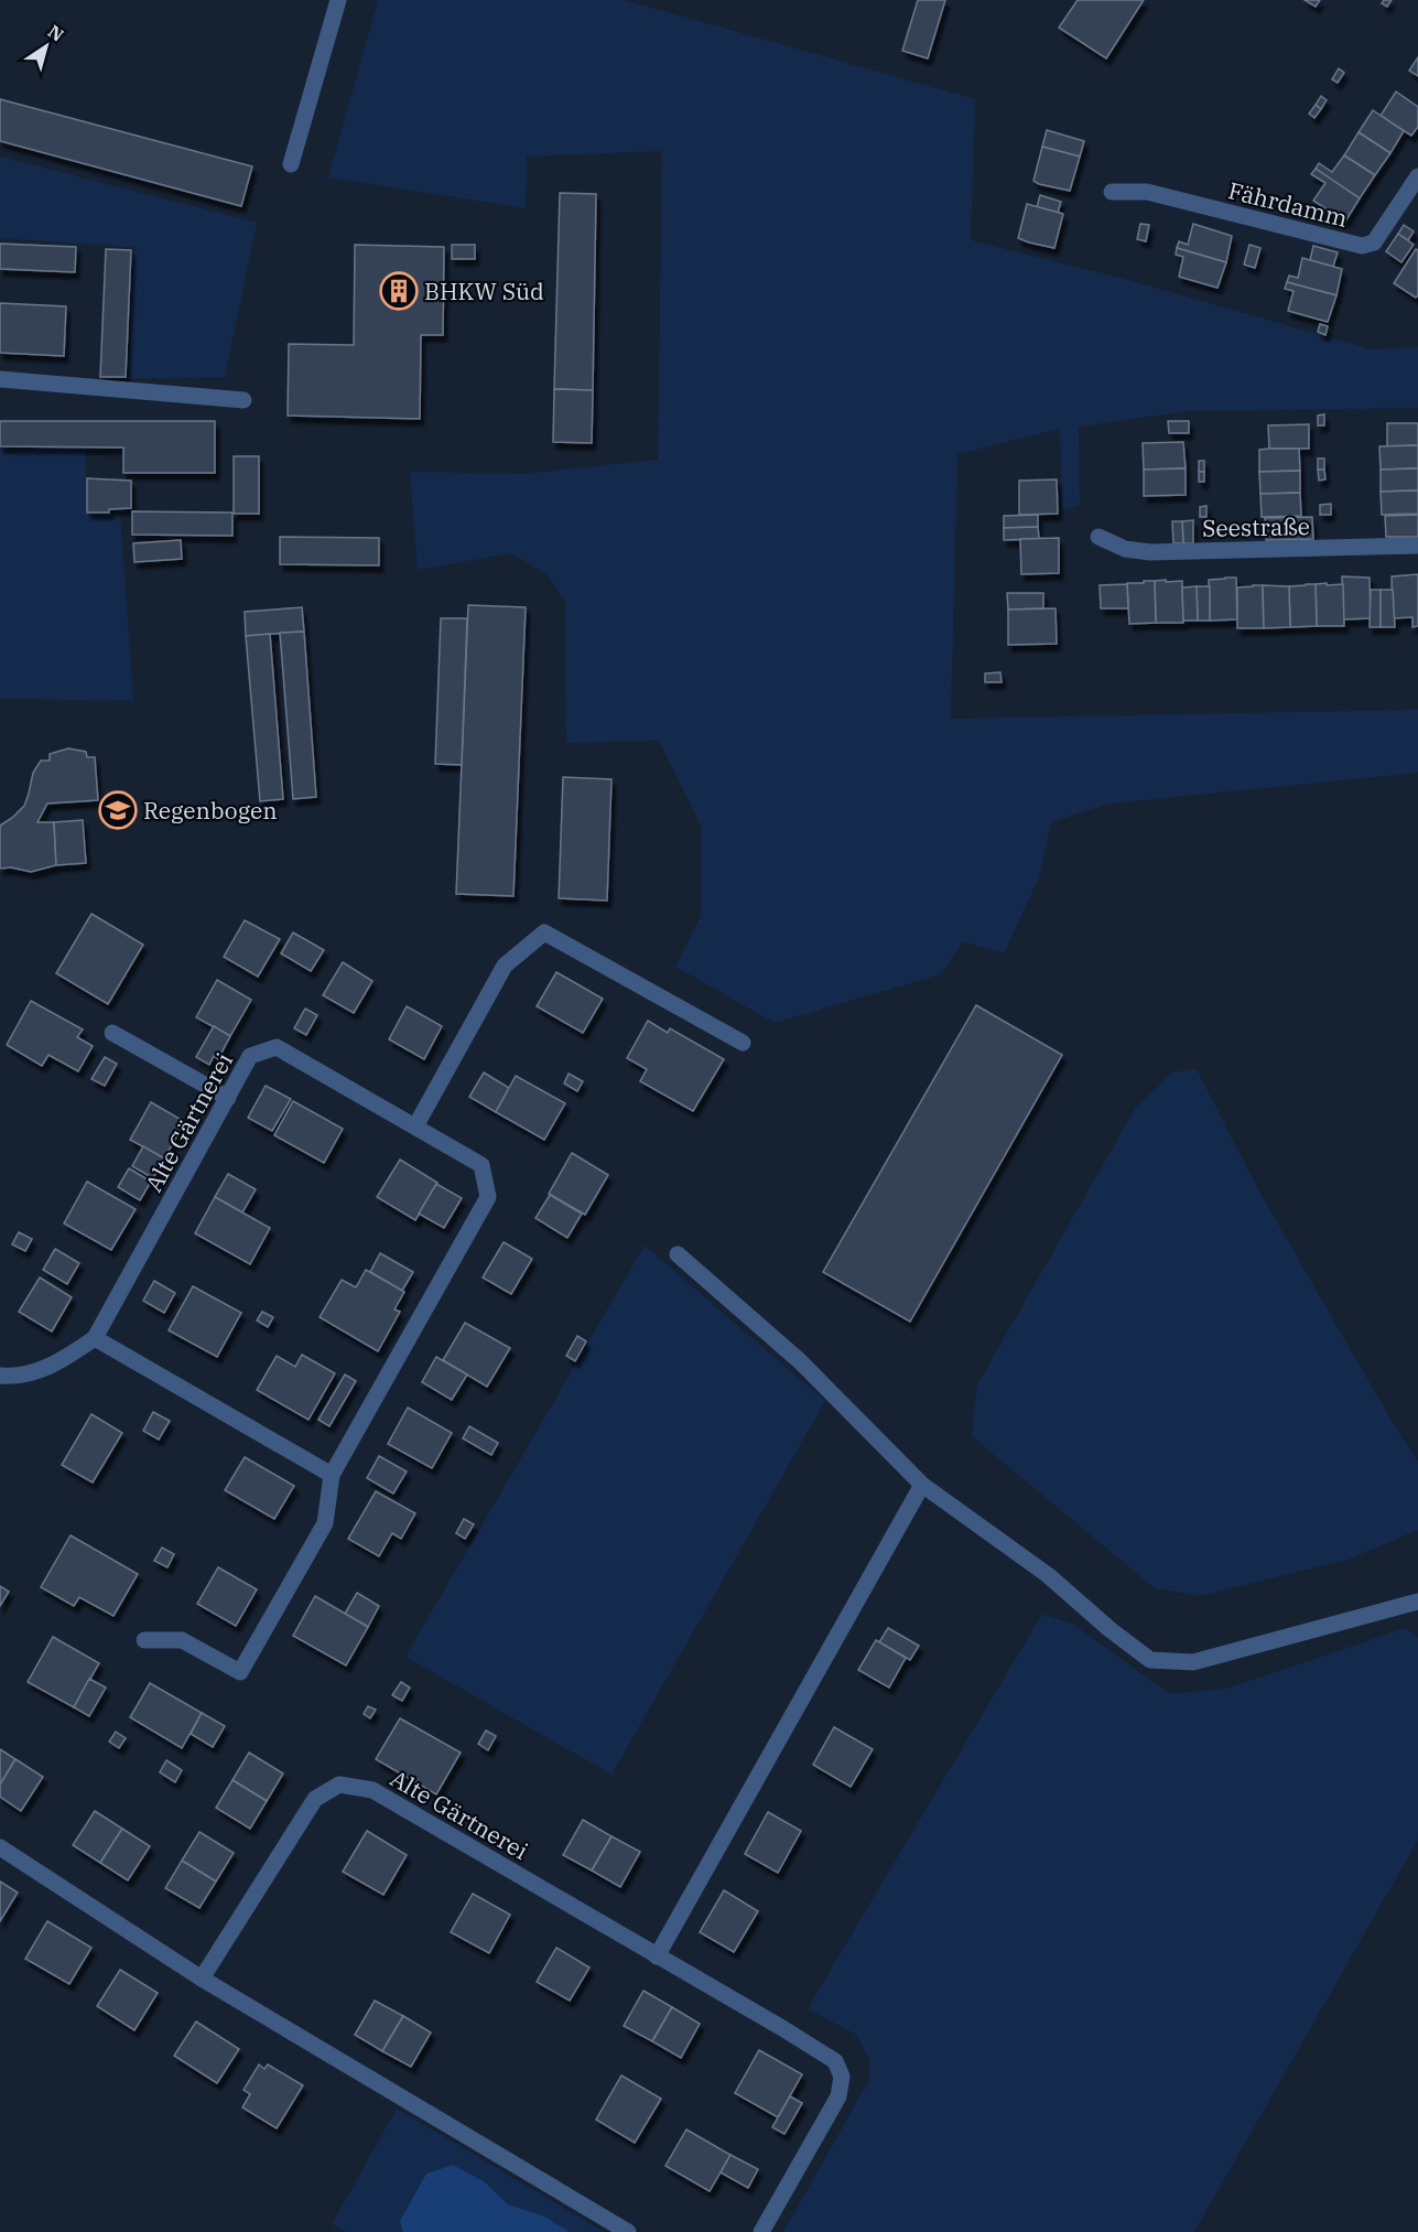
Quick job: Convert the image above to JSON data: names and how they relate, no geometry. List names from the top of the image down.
{
  "streets": {
    "street": ["Fährdamm", "Seestraße", "Alte Gärtnerei"]
  },
  "places": {
    "building": ["BHKW Süd"],
    "school or university": ["Regenbogen"]
  },
  "north": "top right"
}
